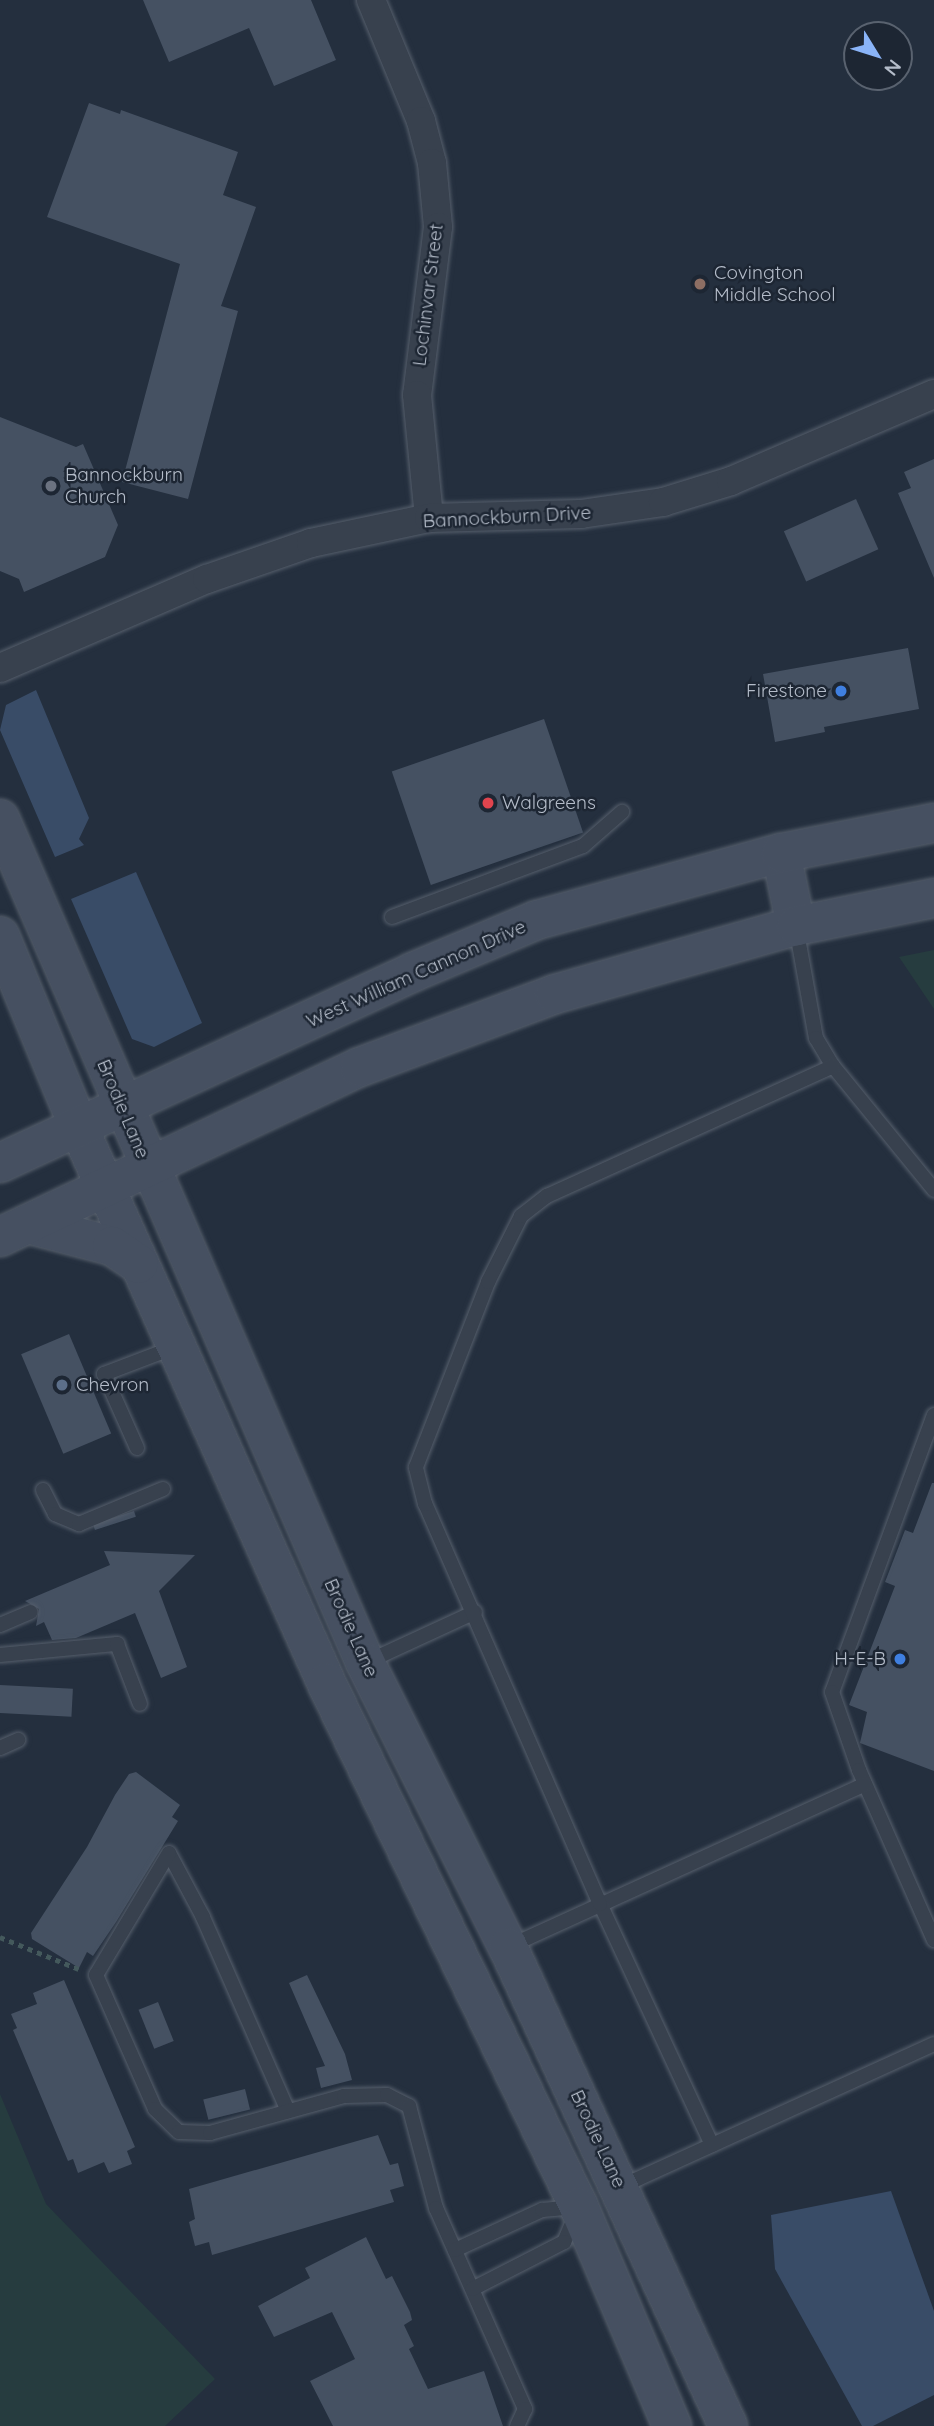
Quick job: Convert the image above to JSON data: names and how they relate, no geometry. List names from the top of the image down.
{
  "streets": {
    "main road": ["West William Cannon Drive", "Brodie Lane"],
    "street": ["Lochinvar Street", "Bannockburn Drive"]
  },
  "crossings": [
    ["Lochinvar Street", "Bannockburn Drive"],
    ["West William Cannon Drive", "Brodie Lane"]
  ],
  "places": [
    "Covington Middle School",
    "Bannockburn Church",
    "Firestone",
    "Walgreens",
    "Chevron",
    "H-E-B"
  ],
  "north": "bottom right"
}
